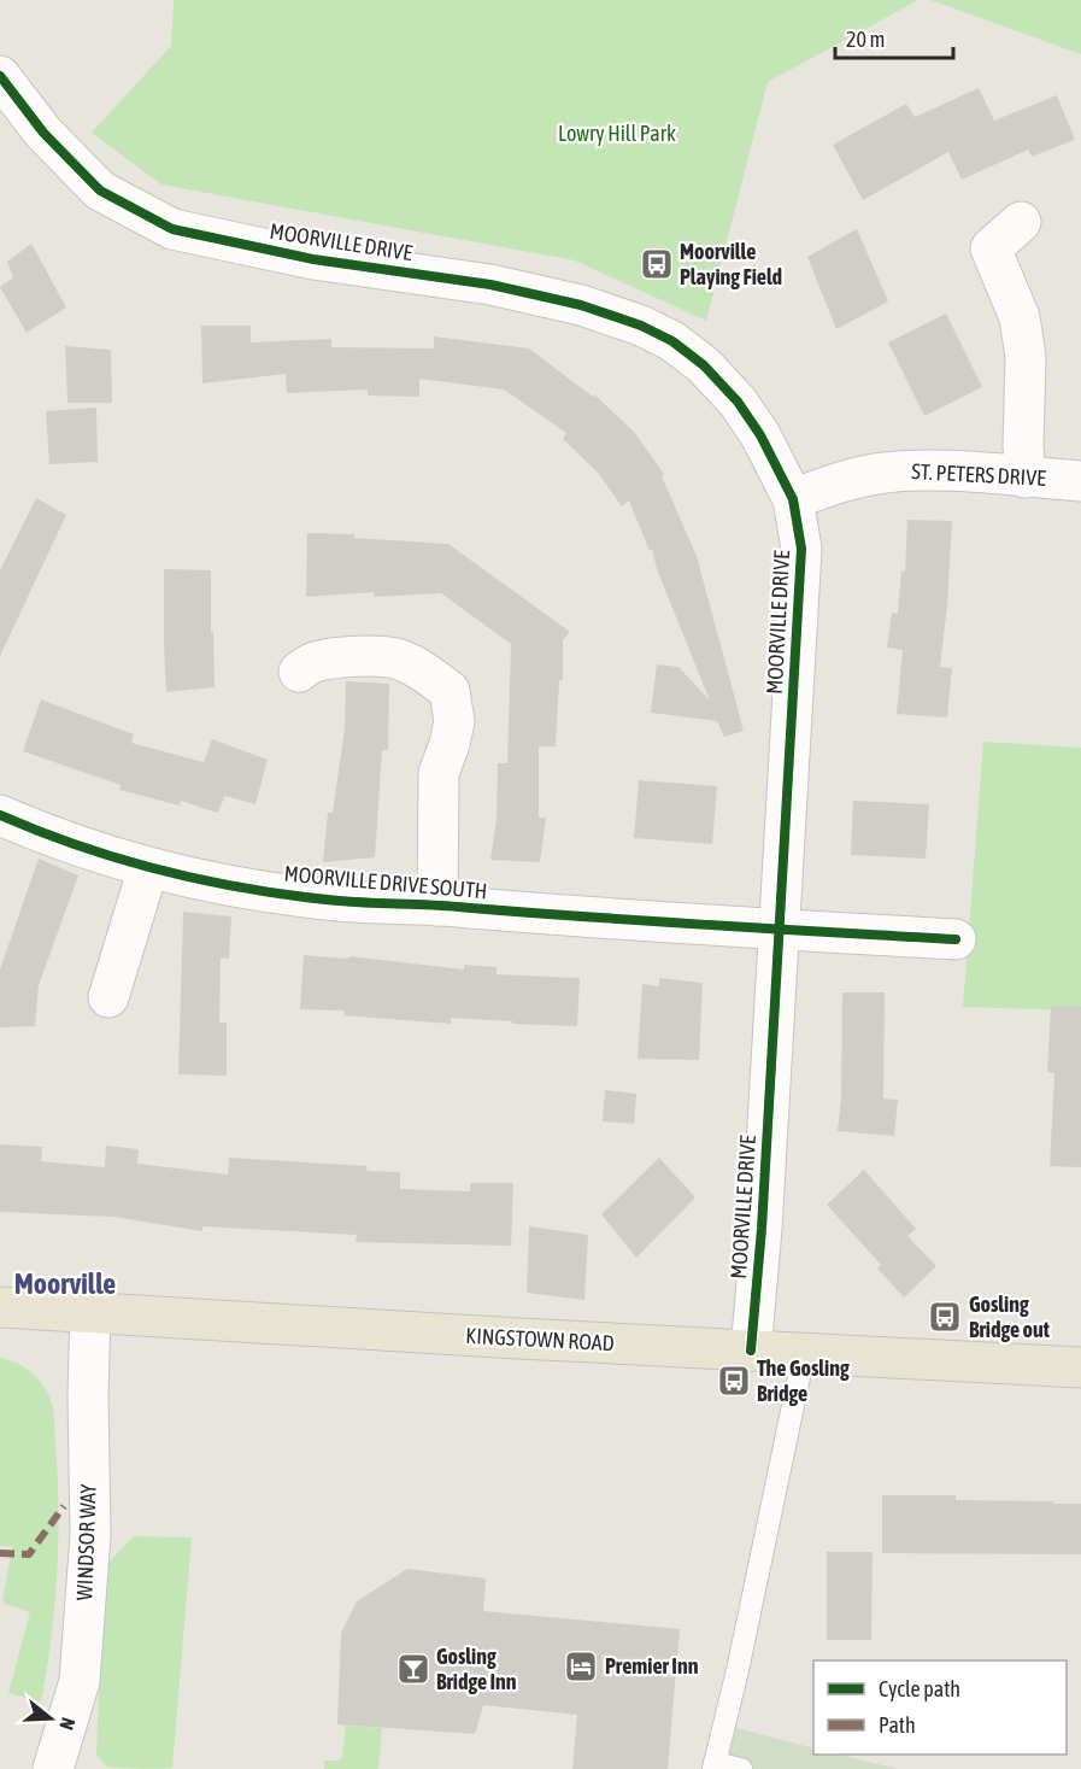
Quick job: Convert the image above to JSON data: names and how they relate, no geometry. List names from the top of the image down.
{
  "streets": {
    "main road": ["KINGSTOWN ROAD"],
    "street": [
      "MOORVILLE DRIVE",
      "ST. PETERS DRIVE",
      "MOORVILLE DRIVE SOUTH",
      "WINDSOR WAY"
    ]
  },
  "crossings": [
    ["MOORVILLE DRIVE", "ST. PETERS DRIVE"],
    ["MOORVILLE DRIVE", "MOORVILLE DRIVE SOUTH"],
    ["MOORVILLE DRIVE", "KINGSTOWN ROAD"],
    ["KINGSTOWN ROAD", "WINDSOR WAY"]
  ],
  "districts": ["Moorville"],
  "parks": ["Lowry Hill Park"],
  "places": {
    "bus stop": ["Moorville Playing Field", "Gosling Bridge out", "The Gosling Bridge"],
    "hotel": ["Premier Inn"],
    "bar": ["Gosling Bridge Inn"]
  },
  "legend": ["Cycle path", "Path"],
  "scale_bar": "20 m",
  "north": "right"
}
